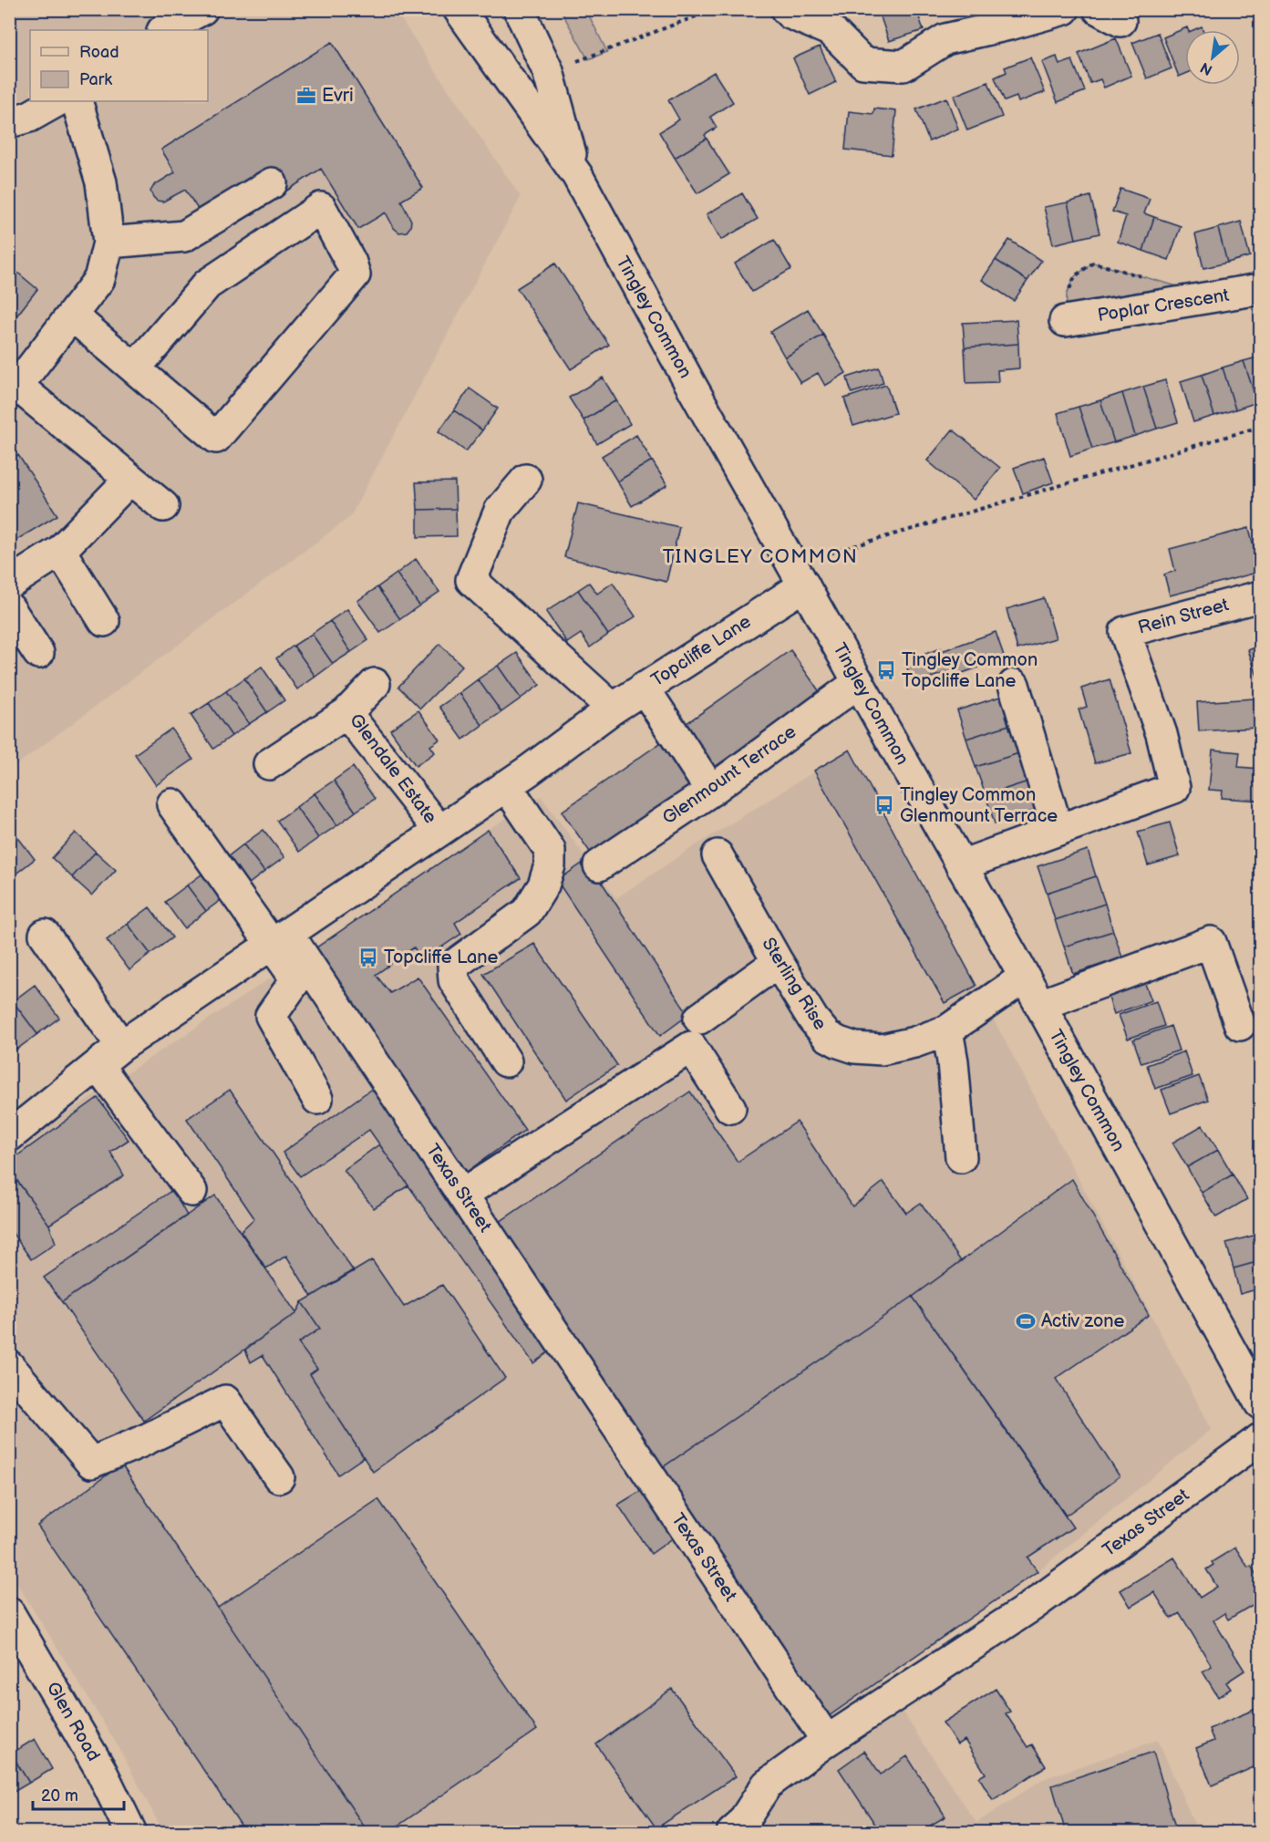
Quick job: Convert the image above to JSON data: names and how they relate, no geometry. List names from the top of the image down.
{
  "streets": {
    "street": [
      "Poplar Crescent",
      "Tingley Common",
      "Rein Street",
      "Topcliffe Lane",
      "Glendale Estate",
      "Glenmount Terrace",
      "Sterling Rise",
      "Texas Street",
      "Glen Road"
    ]
  },
  "crossings": [
    ["Tingley Common", "Topcliffe Lane"],
    ["Tingley Common", "Glenmount Terrace"],
    ["Tingley Common", "Sterling Rise"],
    ["Topcliffe Lane", "Glendale Estate"],
    ["Topcliffe Lane", "Texas Street"]
  ],
  "districts": ["TINGLEY COMMON"],
  "places": {
    "office": ["Evri"],
    "bus stop": ["Tingley Common Topcliffe Lane", "Tingley Common Glenmount Terrace", "Topcliffe Lane"],
    "sports": ["Activ zone"]
  },
  "legend": ["Road", "Park"],
  "scale_bar": "20 m",
  "north": "bottom left"
}
